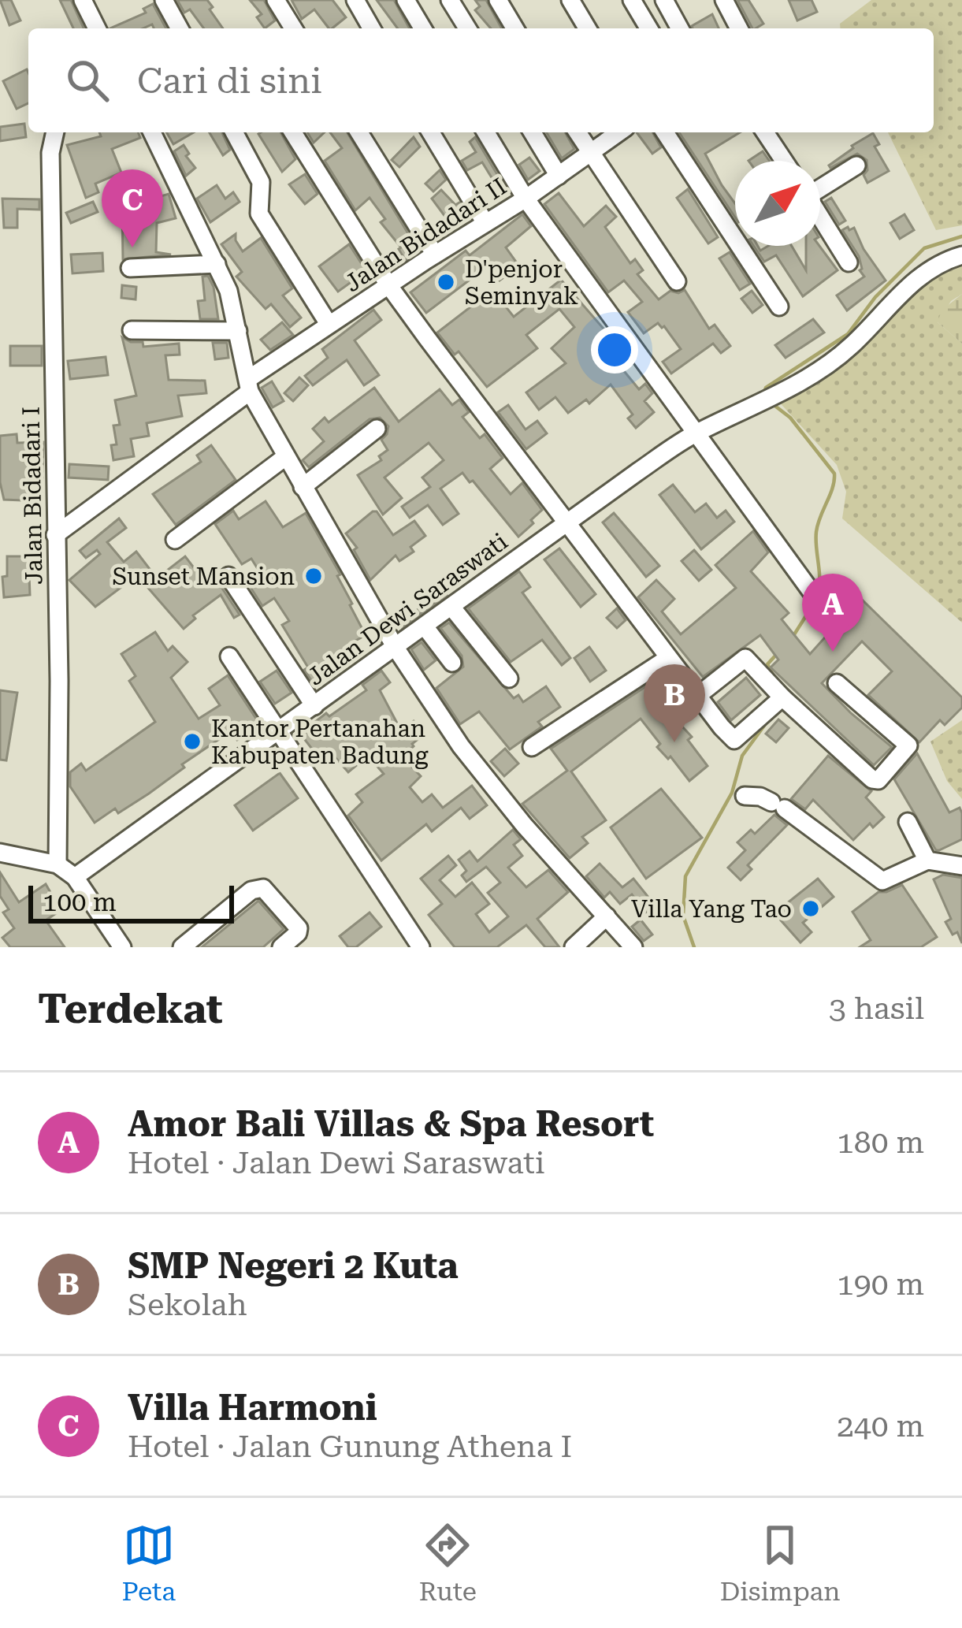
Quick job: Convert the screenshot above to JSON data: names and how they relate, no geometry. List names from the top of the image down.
{
  "streets": {
    "street": ["Jalan Bidadari II", "Jalan Bidadari I", "Jalan Dewi Saraswati"]
  },
  "crossings": [
    ["Jalan Bidadari II", "Jalan Bidadari I"]
  ],
  "places": [
    "D'penjor Seminyak",
    "Sunset Mansion",
    "Kantor Pertanahan Kabupaten Badung",
    "Villa Yang Tao"
  ],
  "scale_bar": "100 m",
  "north": "top right",
  "page": {
    "search": "Cari di sini",
    "pins": ["C", "A", "B"],
    "scale": "100 m",
    "heading": ["Terdekat", "3 hasil"],
    "list": [
      {
        "mark": "A",
        "name": "Amor Bali Villas & Spa Resort",
        "note": "Hotel · Jalan Dewi Saraswati",
        "value": "180 m"
      },
      {
        "mark": "B",
        "name": "SMP Negeri 2 Kuta",
        "note": "Sekolah",
        "value": "190 m"
      },
      {
        "mark": "C",
        "name": "Villa Harmoni",
        "note": "Hotel · Jalan Gunung Athena I",
        "value": "240 m"
      }
    ],
    "nav": ["Peta", "Rute", "Disimpan"]
  }
}
